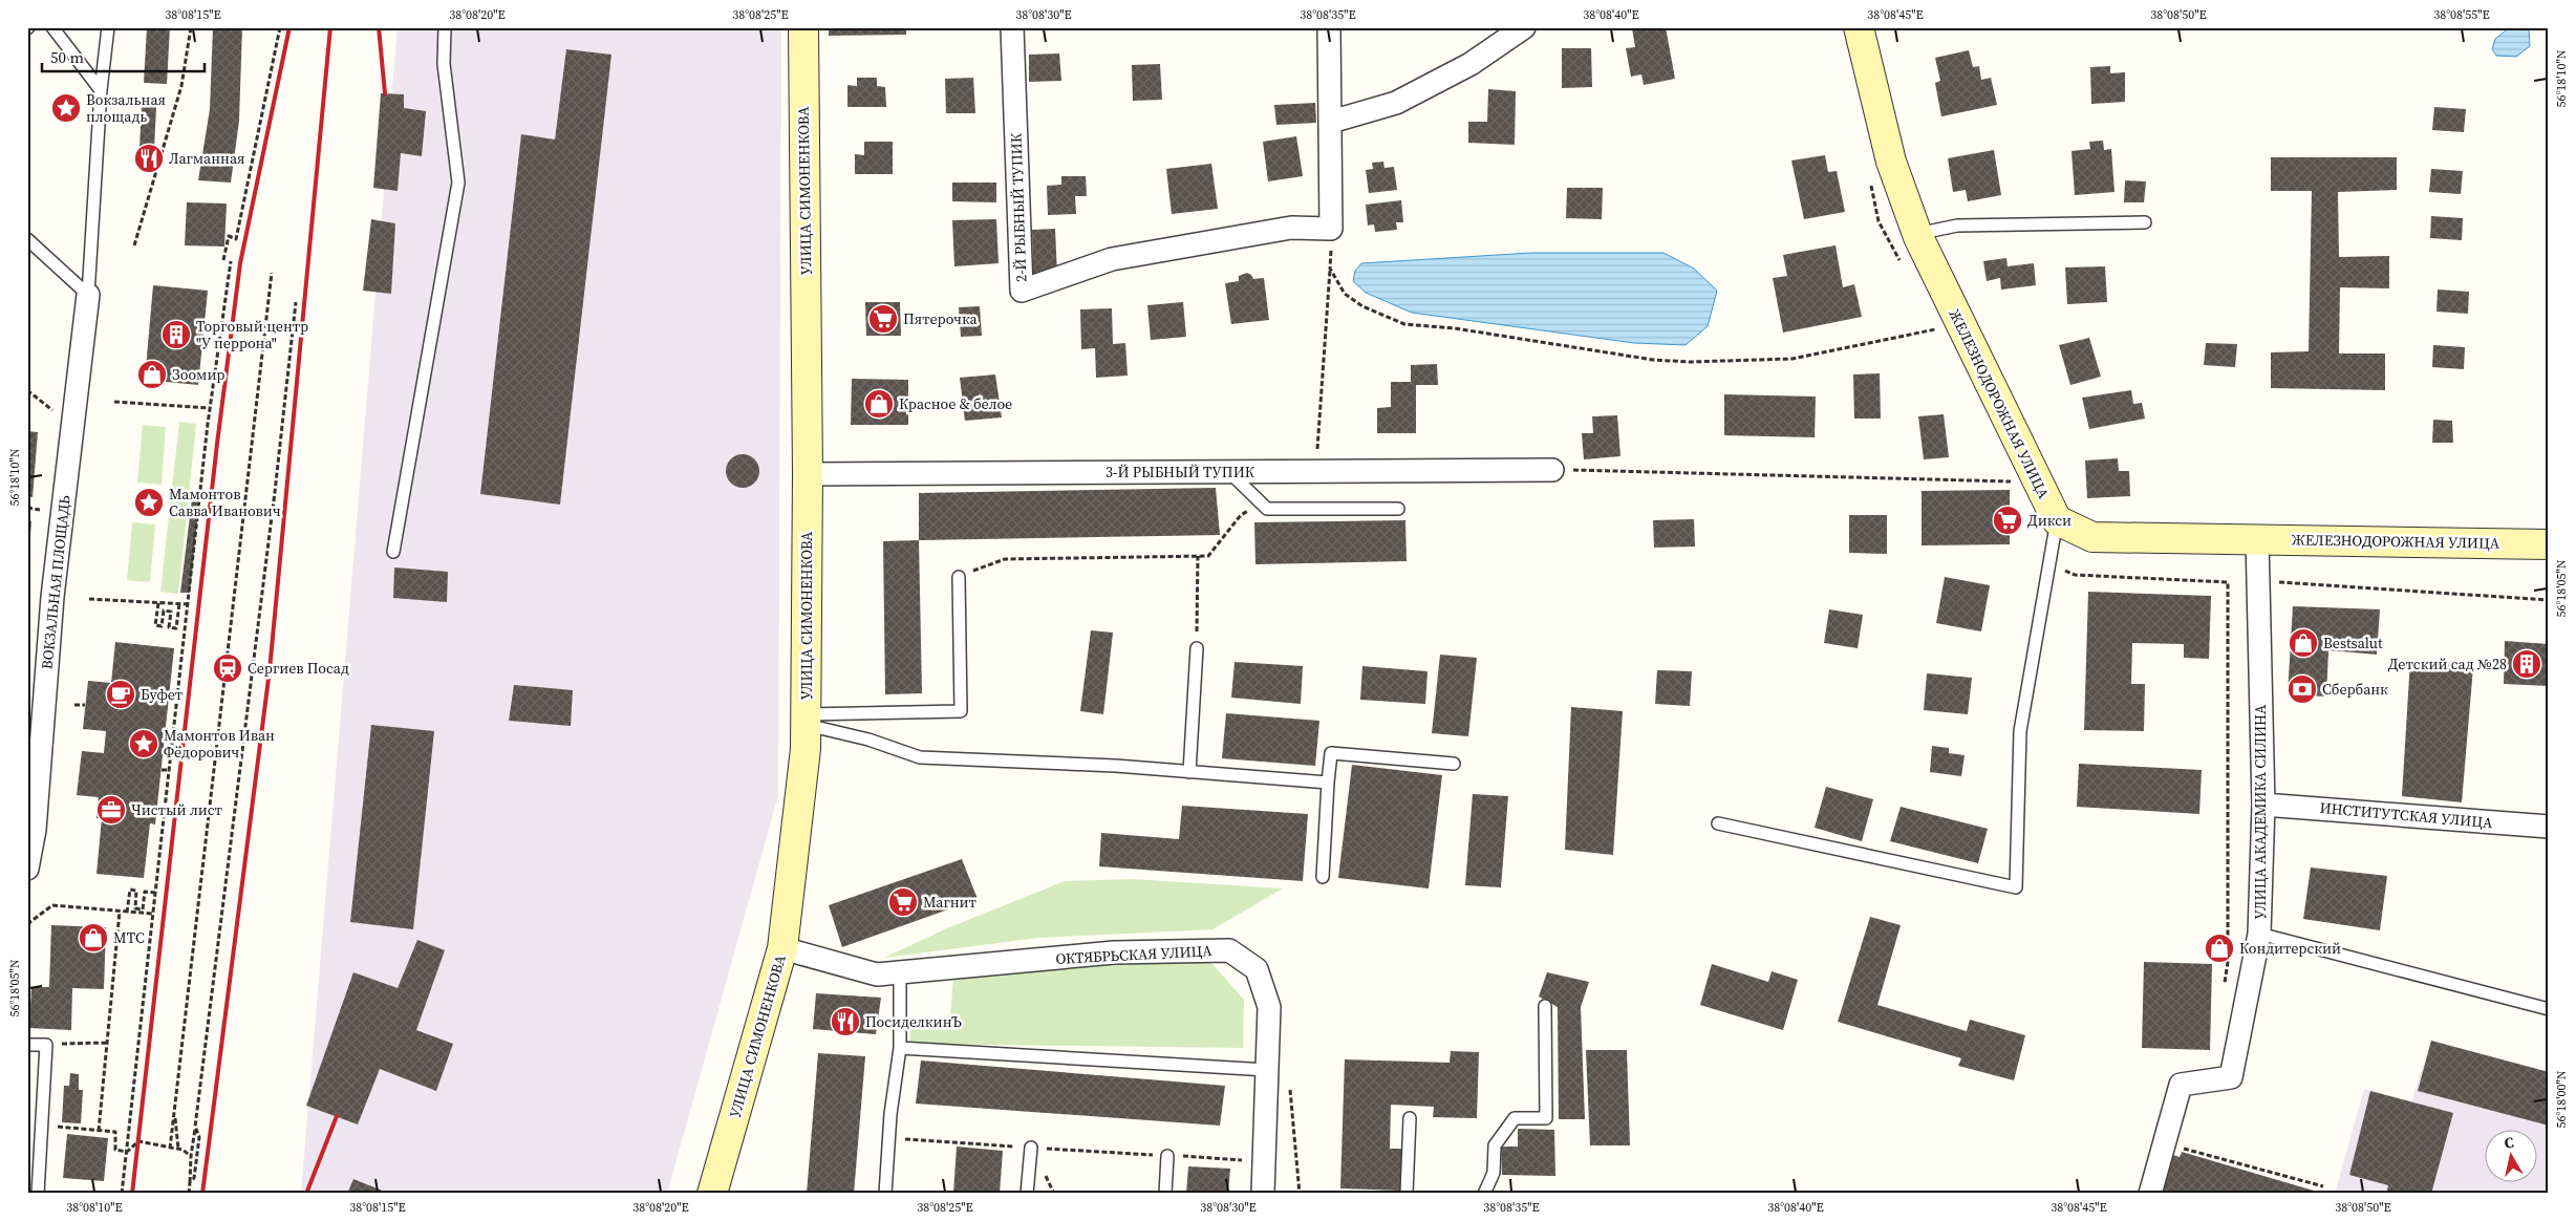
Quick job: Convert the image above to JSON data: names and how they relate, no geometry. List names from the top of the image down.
{
  "streets": {
    "street": [
      "УЛИЦА СИМОНЕНКОВА",
      "2-Й РЫБНЫЙ ТУПИК",
      "ЖЕЛЕЗНОДОРОЖНАЯ УЛИЦА",
      "3-Й РЫБНЫЙ ТУПИК",
      "ВОКЗАЛЬНАЯ ПЛОЩАДЬ",
      "УЛИЦА АКАДЕМИКА СИЛИНА",
      "ИНСТИТУТСКАЯ УЛИЦА",
      "ОКТЯБРЬСКАЯ УЛИЦА"
    ]
  },
  "crossings": [
    ["УЛИЦА СИМОНЕНКОВА", "3-Й РЫБНЫЙ ТУПИК"],
    ["УЛИЦА СИМОНЕНКОВА", "ОКТЯБРЬСКАЯ УЛИЦА"],
    ["ЖЕЛЕЗНОДОРОЖНАЯ УЛИЦА", "УЛИЦА АКАДЕМИКА СИЛИНА"],
    ["УЛИЦА АКАДЕМИКА СИЛИНА", "ИНСТИТУТСКАЯ УЛИЦА"]
  ],
  "places": {
    "place": ["Вокзальная площадь", "Мамонтов Савва Иванович", "Мамонтов Иван Фёдорович"],
    "restaurant": ["Лагманная", "ПосиделкинЪ"],
    "supermarket": ["Пятерочка", "Дикси", "Магнит"],
    "building": ["Торговый центр \"У перрона\"", "Детский сад №28"],
    "shop": [
      "Зоомир",
      "Красное & белое",
      "Bestsalut",
      "МТС",
      "Кондитерский"
    ],
    "station": ["Сергиев Посад"],
    "bank": ["Сбербанк"],
    "cafe": ["Буфет"],
    "office": ["Чистый лист"]
  },
  "scale_bar": "50 m",
  "north": "top",
  "coordinates": [
    "38°08'15\"E",
    "38°08'20\"E",
    "38°08'25\"E",
    "38°08'30\"E",
    "38°08'35\"E",
    "38°08'40\"E",
    "38°08'45\"E",
    "38°08'50\"E",
    "38°08'55\"E",
    "56°18'10\"N",
    "56°18'05\"N",
    "56°18'00\"N",
    "38°08'10\"E"
  ]
}
